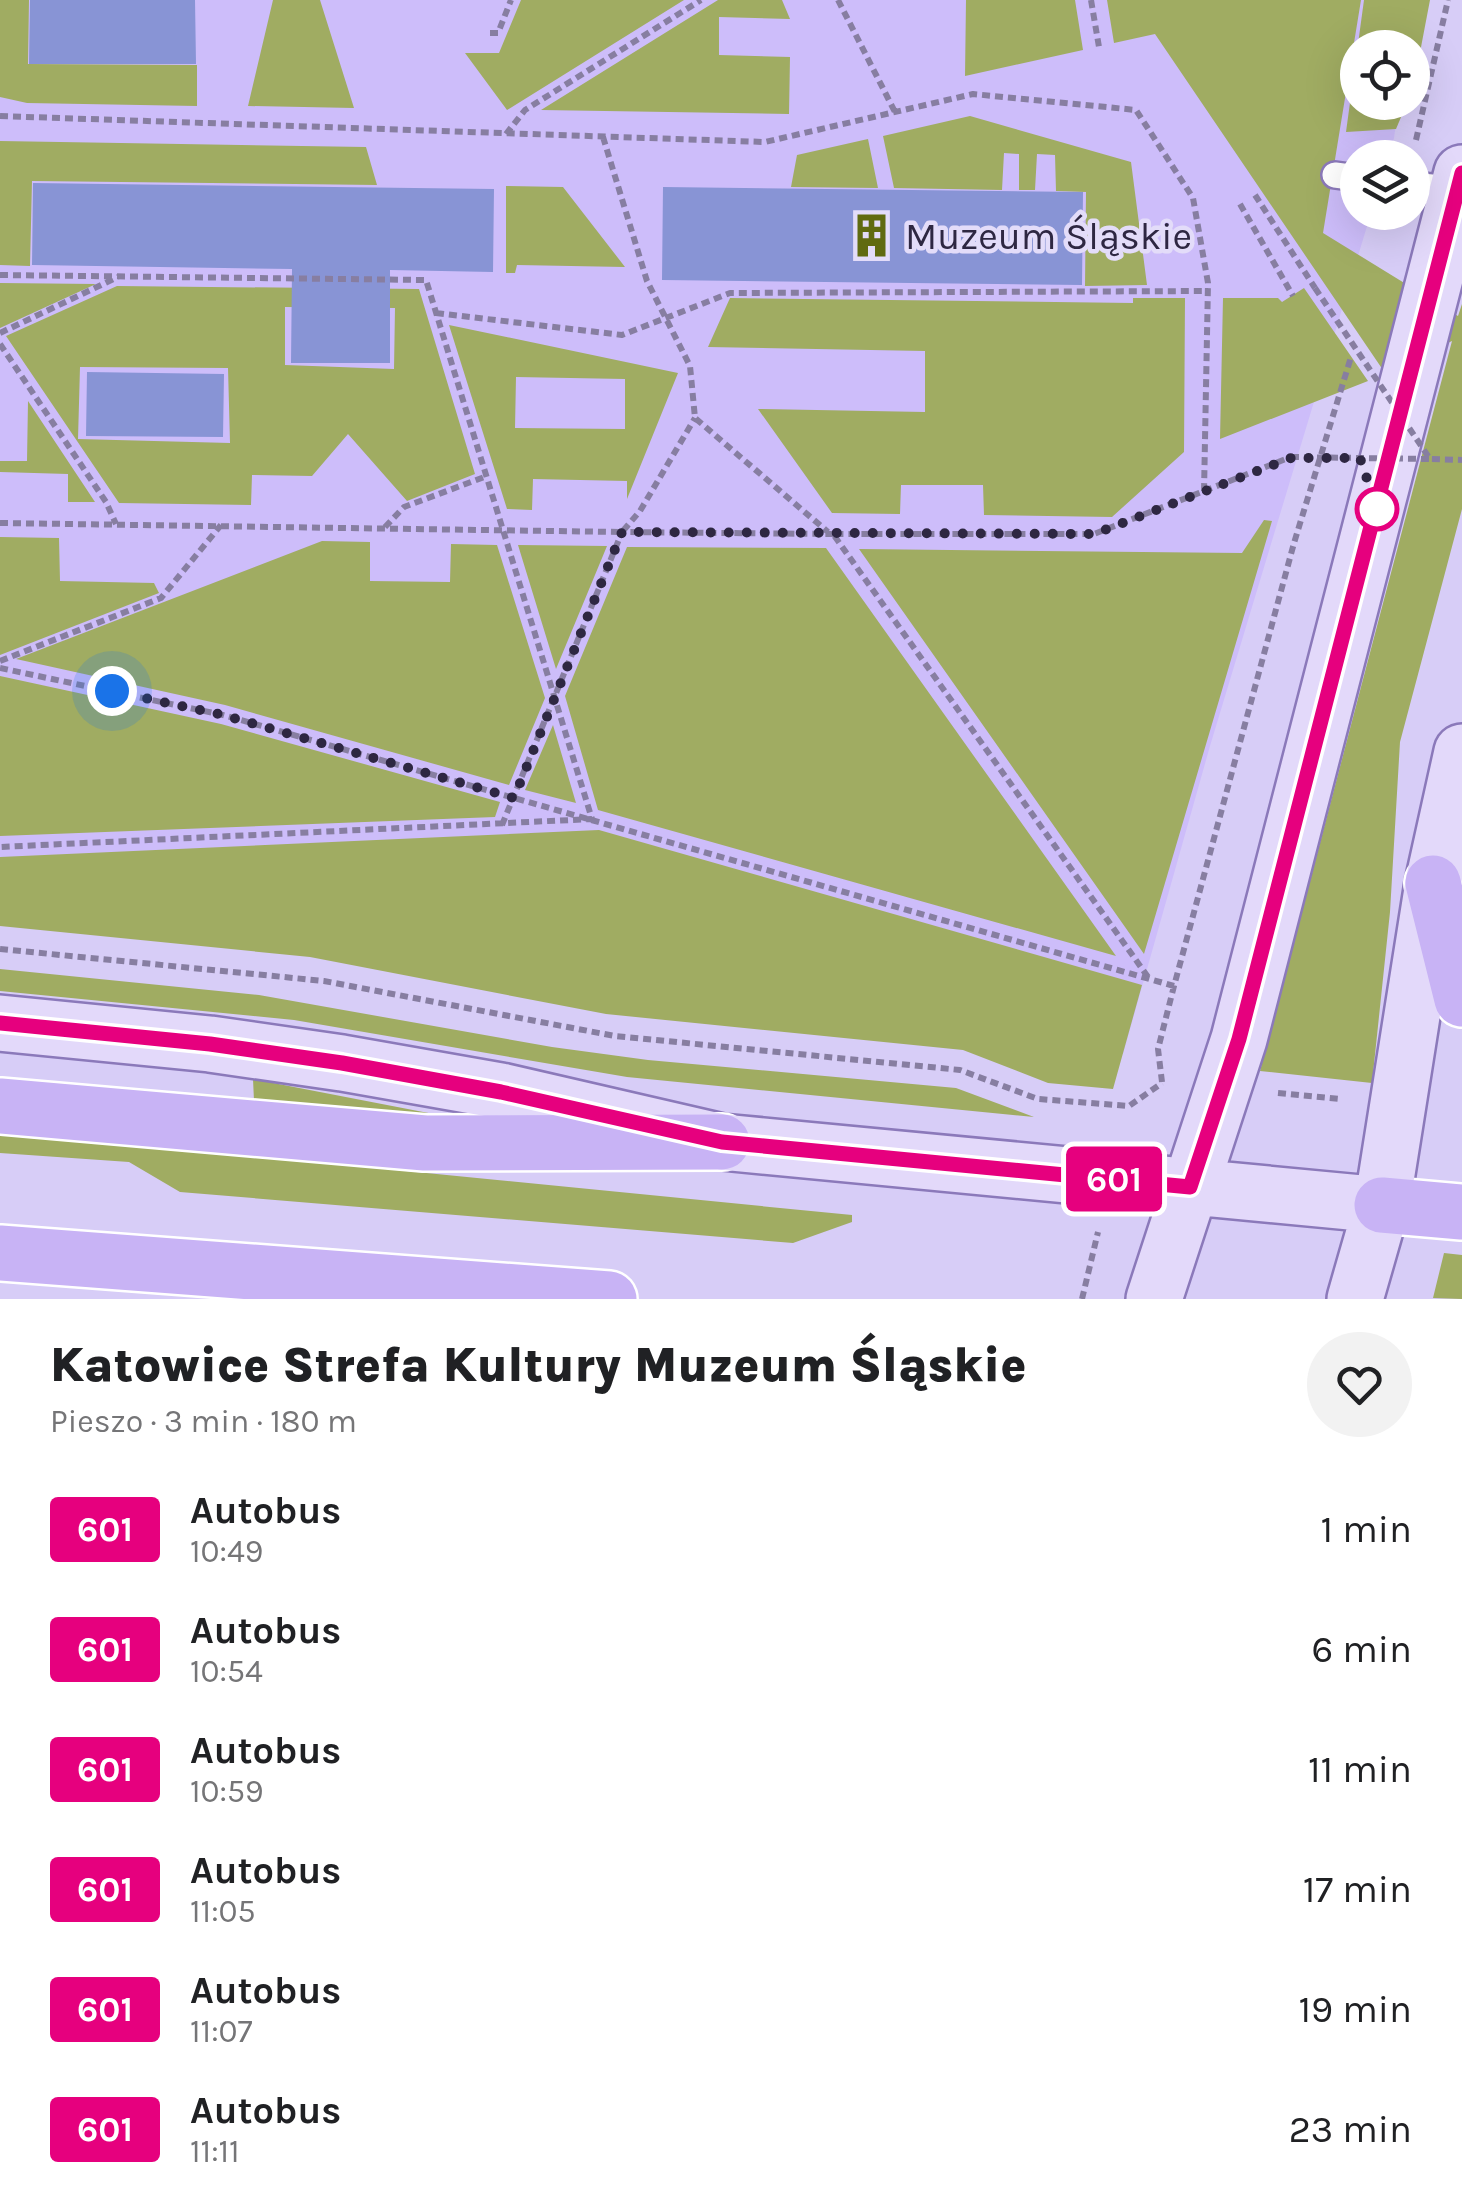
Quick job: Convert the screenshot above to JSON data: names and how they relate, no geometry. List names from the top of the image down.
{
  "places": {
    "building": ["Muzeum Śląskie"]
  },
  "lines": ["bus line 601"],
  "page": {
    "on_map": "601",
    "heading": ["Katowice Strefa Kultury Muzeum Śląskie", "Pieszo · 3 min · 180 m"],
    "list": [
      {
        "mark": "601",
        "name": "Autobus",
        "note": "10:49",
        "value": "1 min"
      },
      {
        "mark": "601",
        "name": "Autobus",
        "note": "10:54",
        "value": "6 min"
      },
      {
        "mark": "601",
        "name": "Autobus",
        "note": "10:59",
        "value": "11 min"
      },
      {
        "mark": "601",
        "name": "Autobus",
        "note": "11:05",
        "value": "17 min"
      },
      {
        "mark": "601",
        "name": "Autobus",
        "note": "11:07",
        "value": "19 min"
      },
      {
        "mark": "601",
        "name": "Autobus",
        "note": "11:11",
        "value": "23 min"
      }
    ]
  }
}
